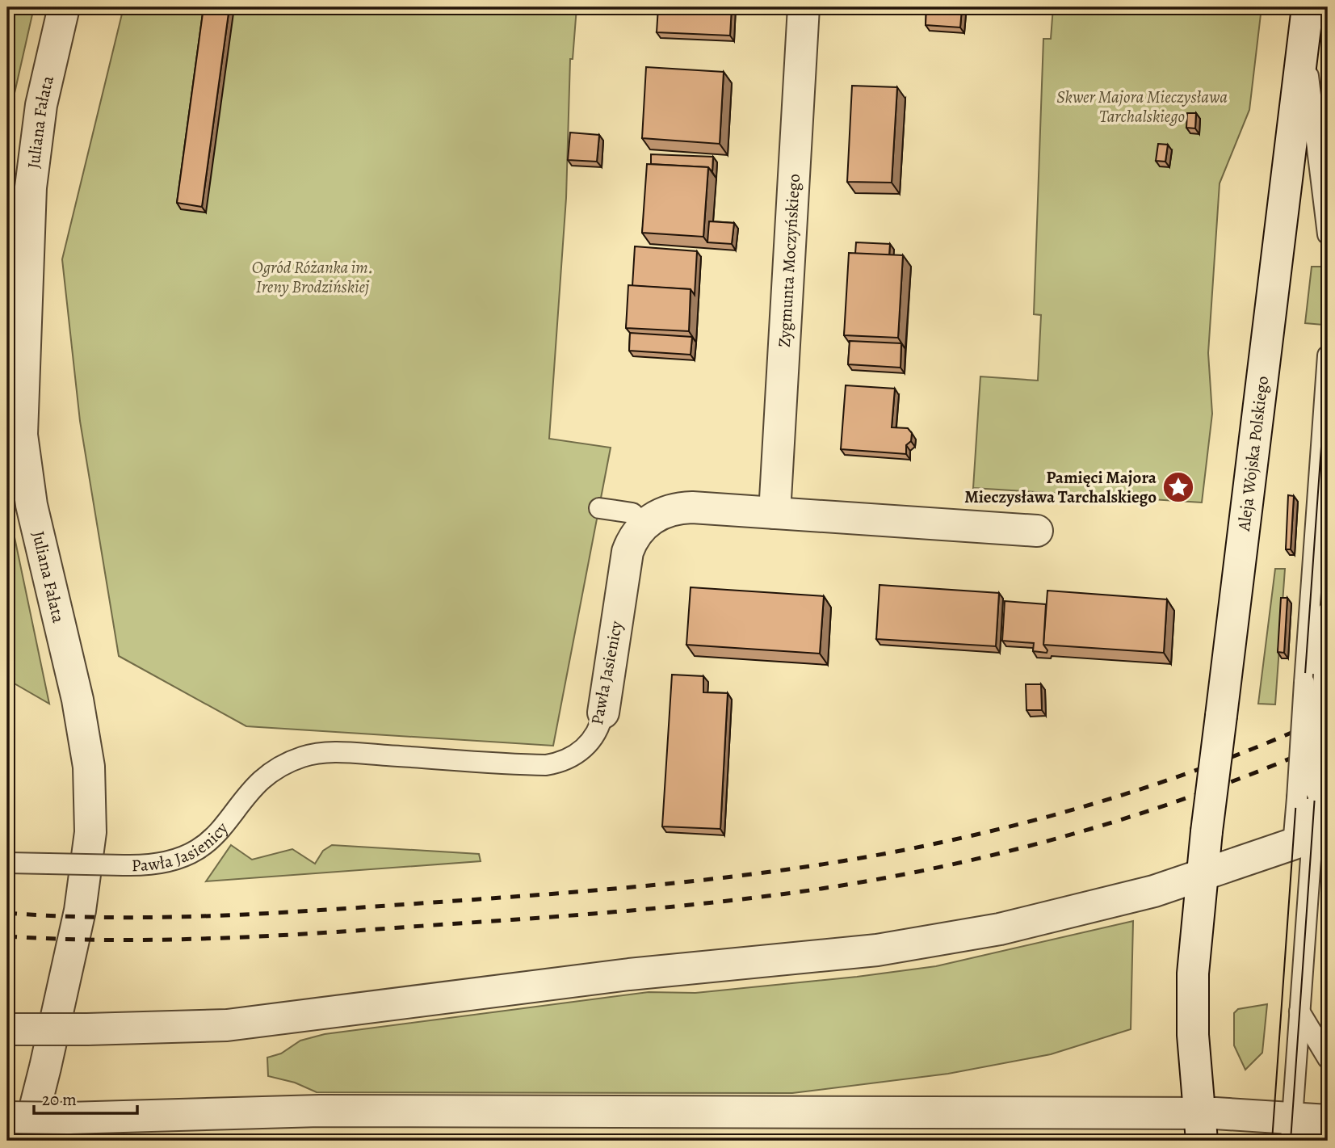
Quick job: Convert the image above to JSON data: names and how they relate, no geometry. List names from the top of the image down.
{
  "streets": {
    "street": [
      "Juliana Fałata",
      "Zygmunta Moczyńskiego",
      "Aleja Wojska Polskiego",
      "Pawła Jasienicy"
    ]
  },
  "crossings": [
    ["Zygmunta Moczyńskiego", "Pawła Jasienicy"]
  ],
  "parks": ["Skwer Majora Mieczysława Tarchalskiego", "Ogród Różanka im. Ireny Brodzińskiej"],
  "places": {
    "place": ["Pamięci Majora Mieczysława Tarchalskiego"]
  },
  "scale_bar": "20 m"
}
